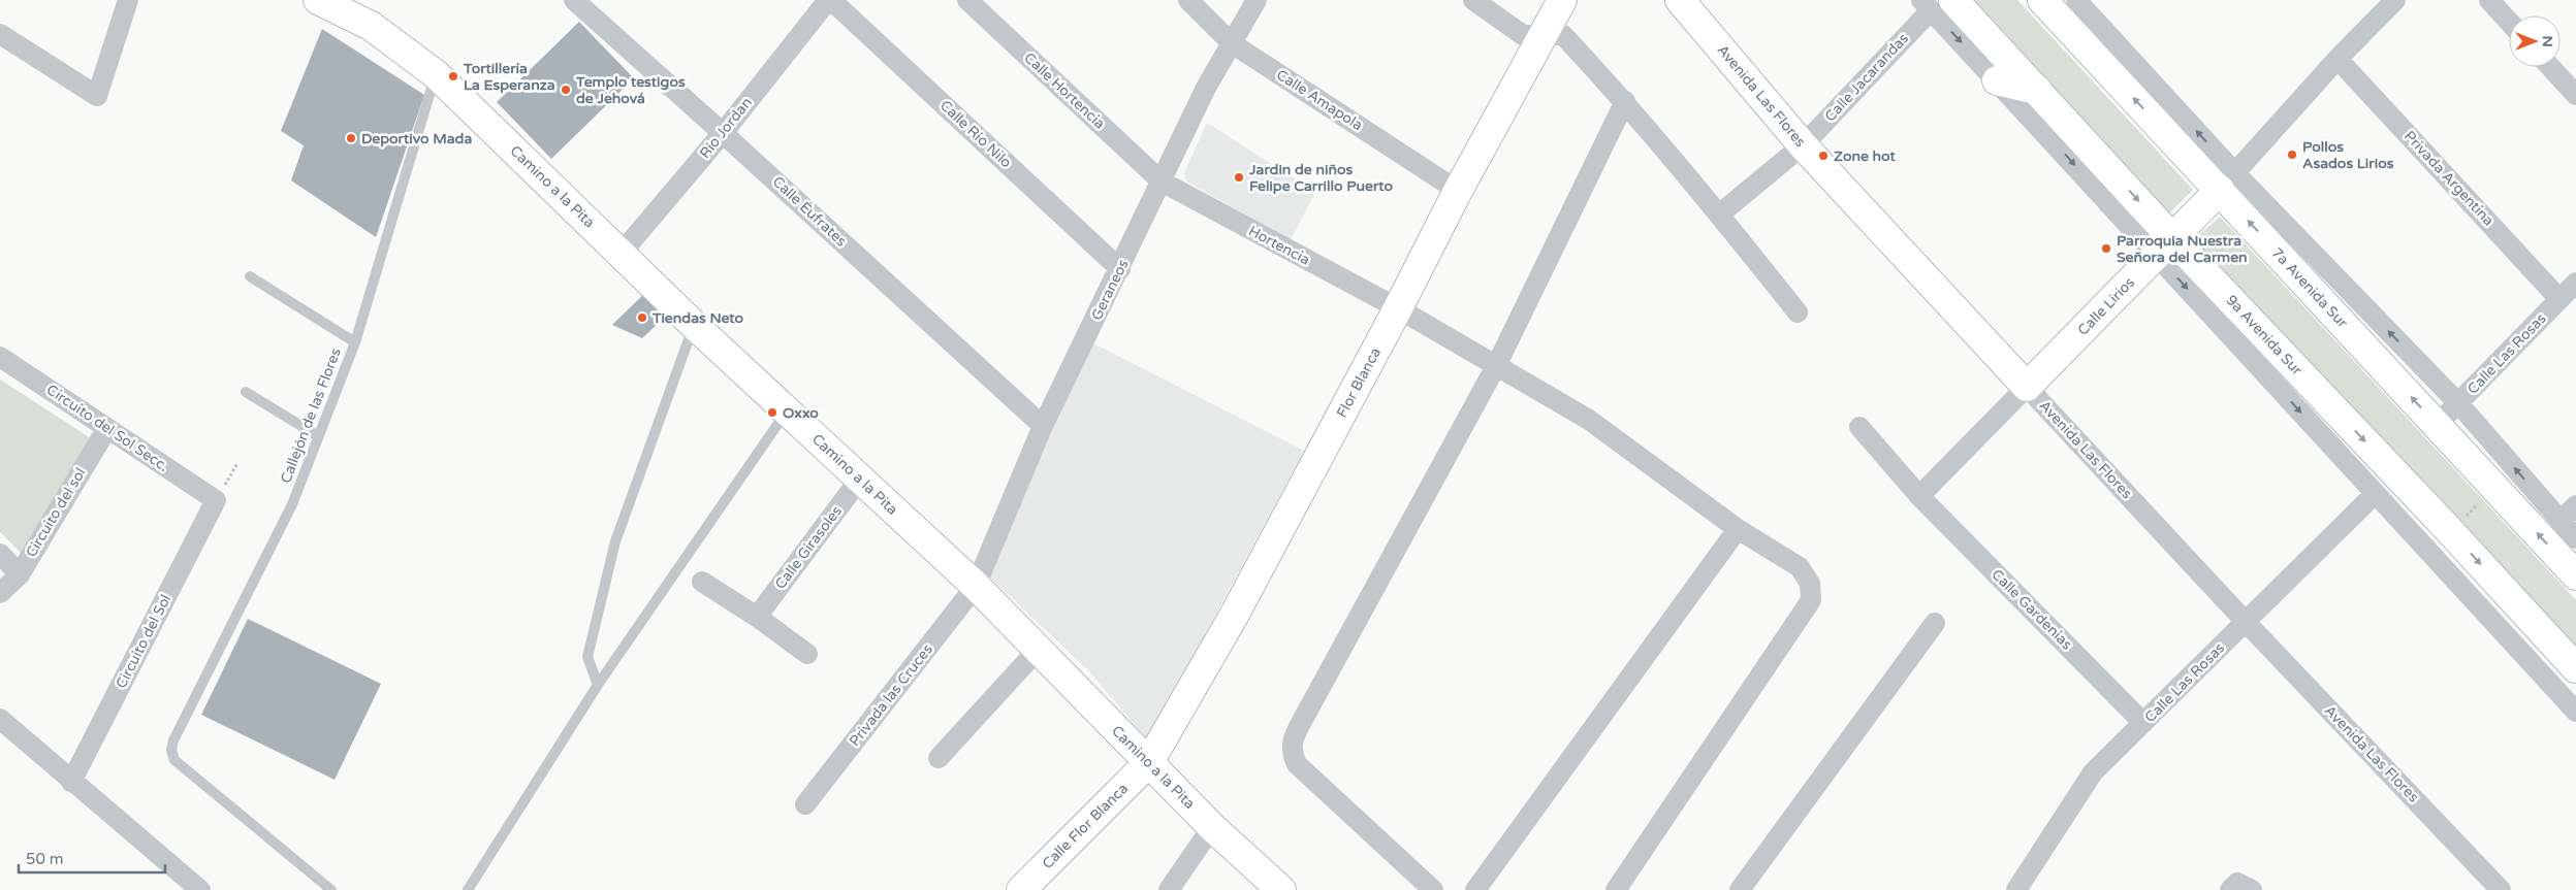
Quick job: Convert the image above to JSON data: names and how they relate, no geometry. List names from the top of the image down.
{
  "streets": {
    "street": [
      "Calle Jacarandas",
      "Calle Hortencia",
      "Avenida Las Flores",
      "Calle Amapola",
      "Río Jordan",
      "Calle Río Nilo",
      "Privada Argentina",
      "Camino a la Pita",
      "Calle Éufrates",
      "Hortencia",
      "7a Avenida Sur",
      "Geraneos",
      "Calle Lirios",
      "9a Avenida Sur",
      "Calle Las Rosas",
      "Flor Blanca",
      "Circuito del Sol Secc.",
      "Circuito del sol",
      "Calle Girasoles",
      "Calle Gardenias",
      "Circuito del Sol",
      "Privada las Cruces",
      "Calle Flor Blanca"
    ],
    "lane": ["Callejón de las Flores"]
  },
  "crossings": [
    ["Calle Jacarandas", "Avenida Las Flores"],
    ["Calle Jacarandas", "9a Avenida Sur"],
    ["Calle Hortencia", "Hortencia"],
    ["Calle Hortencia", "Geraneos"],
    ["Avenida Las Flores", "Calle Lirios"],
    ["Avenida Las Flores", "Calle Las Rosas"],
    ["Calle Amapola", "Geraneos"],
    ["Calle Amapola", "Flor Blanca"],
    ["Río Jordan", "Calle Río Nilo"],
    ["Río Jordan", "Camino a la Pita"],
    ["Río Jordan", "Calle Éufrates"],
    ["Calle Río Nilo", "Geraneos"],
    ["Privada Argentina", "Calle Lirios"],
    ["Privada Argentina", "Calle Las Rosas"],
    ["Camino a la Pita", "Geraneos"],
    ["Camino a la Pita", "Flor Blanca"],
    ["Camino a la Pita", "Callejón de las Flores"],
    ["Camino a la Pita", "Calle Girasoles"],
    ["Camino a la Pita", "Privada las Cruces"],
    ["Camino a la Pita", "Calle Flor Blanca"],
    ["Calle Éufrates", "Geraneos"],
    ["Hortencia", "Geraneos"],
    ["Hortencia", "Flor Blanca"],
    ["7a Avenida Sur", "Calle Lirios"],
    ["7a Avenida Sur", "Calle Las Rosas"],
    ["Geraneos", "Privada las Cruces"],
    ["Calle Lirios", "9a Avenida Sur"],
    ["Calle Lirios", "Calle Gardenias"],
    ["Calle Las Rosas", "Calle Gardenias"],
    ["Flor Blanca", "Calle Flor Blanca"],
    ["Circuito del Sol Secc.", "Circuito del sol"],
    ["Circuito del Sol Secc.", "Circuito del Sol"]
  ],
  "places": [
    "Tortillería La Esperanza",
    "Templo testigos de Jehová",
    "Deportivo Mada",
    "Pollos Asados Lirios",
    "Zone hot",
    "Jardin de niños Felipe Carrillo Puerto",
    "Parroquia Nuestra Señora del Carmen",
    "Tiendas Neto",
    "Oxxo"
  ],
  "scale_bar": "50 m",
  "north": "right"
}
